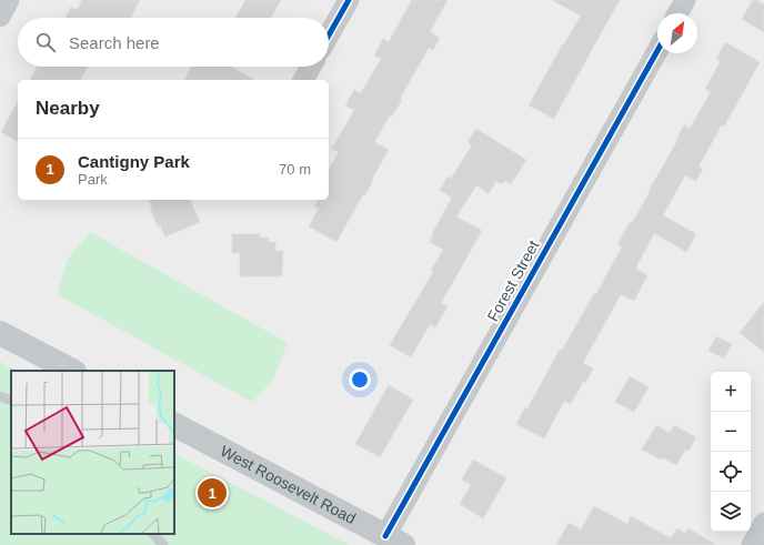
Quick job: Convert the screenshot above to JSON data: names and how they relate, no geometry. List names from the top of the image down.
{
  "streets": {
    "main road": ["West Roosevelt Road"],
    "street": ["Forest Street"]
  },
  "crossings": [
    ["Forest Street", "West Roosevelt Road"]
  ],
  "north": "top right",
  "page": {
    "search": "Search here",
    "heading": "Nearby",
    "list": [
      {
        "mark": "1",
        "name": "Cantigny Park",
        "note": "Park",
        "value": "70 m"
      }
    ],
    "map_buttons": ["+", "−"],
    "pins": "1"
  }
}
